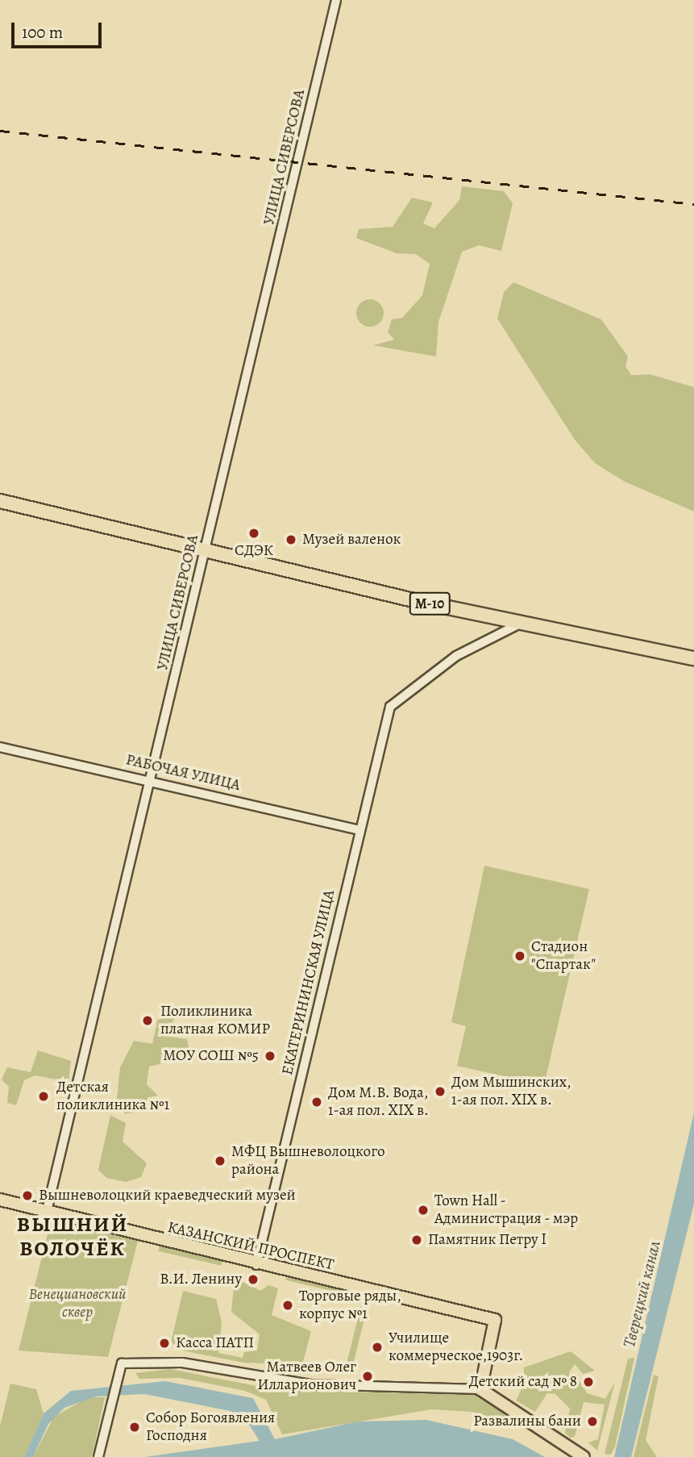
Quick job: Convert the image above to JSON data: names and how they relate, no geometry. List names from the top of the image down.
{
  "streets": {
    "highway": ["М-10"],
    "main road": ["КАЗАНСКИЙ ПРОСПЕКТ"],
    "street": ["УЛИЦА СИВЕРСОВА", "РАБОЧАЯ УЛИЦА", "ЕКАТЕРИНИНСКАЯ УЛИЦА"]
  },
  "crossings": [
    ["УЛИЦА СИВЕРСОВА", "М-10"],
    ["УЛИЦА СИВЕРСОВА", "РАБОЧАЯ УЛИЦА"],
    ["УЛИЦА СИВЕРСОВА", "КАЗАНСКИЙ ПРОСПЕКТ"],
    ["М-10", "ЕКАТЕРИНИНСКАЯ УЛИЦА"],
    ["РАБОЧАЯ УЛИЦА", "ЕКАТЕРИНИНСКАЯ УЛИЦА"],
    ["ЕКАТЕРИНИНСКАЯ УЛИЦА", "КАЗАНСКИЙ ПРОСПЕКТ"]
  ],
  "districts": ["ВЫШНИЙ ВОЛОЧЁК"],
  "water": ["Тверецкий канал"],
  "parks": ["Венециановский сквер"],
  "places": [
    "СДЭК",
    "Музей валенок",
    "Стадион \"Спартак\"",
    "Поликлиника платная КОМИР",
    "МОУ СОШ №5",
    "Дом Мышинских, 1-ая пол. XIX в.",
    "Детская поликлиника №1",
    "Дом М.В. Вода, 1-ая пол. XIX в.",
    "МФЦ Вышневолоцкого района",
    "Вышневолоцкий краеведческий музей",
    "Town Hall - Администрация - мэр",
    "Памятник Петру I",
    "В.И. Ленину",
    "Торговые ряды, корпус №1",
    "Касса ПАТП",
    "Училище коммерческое,1903г.",
    "Матвеев Олег Илларионович",
    "Детский сад № 8",
    "Развалины бани",
    "Собор Богоявления Господня"
  ],
  "scale_bar": "100 m"
}
